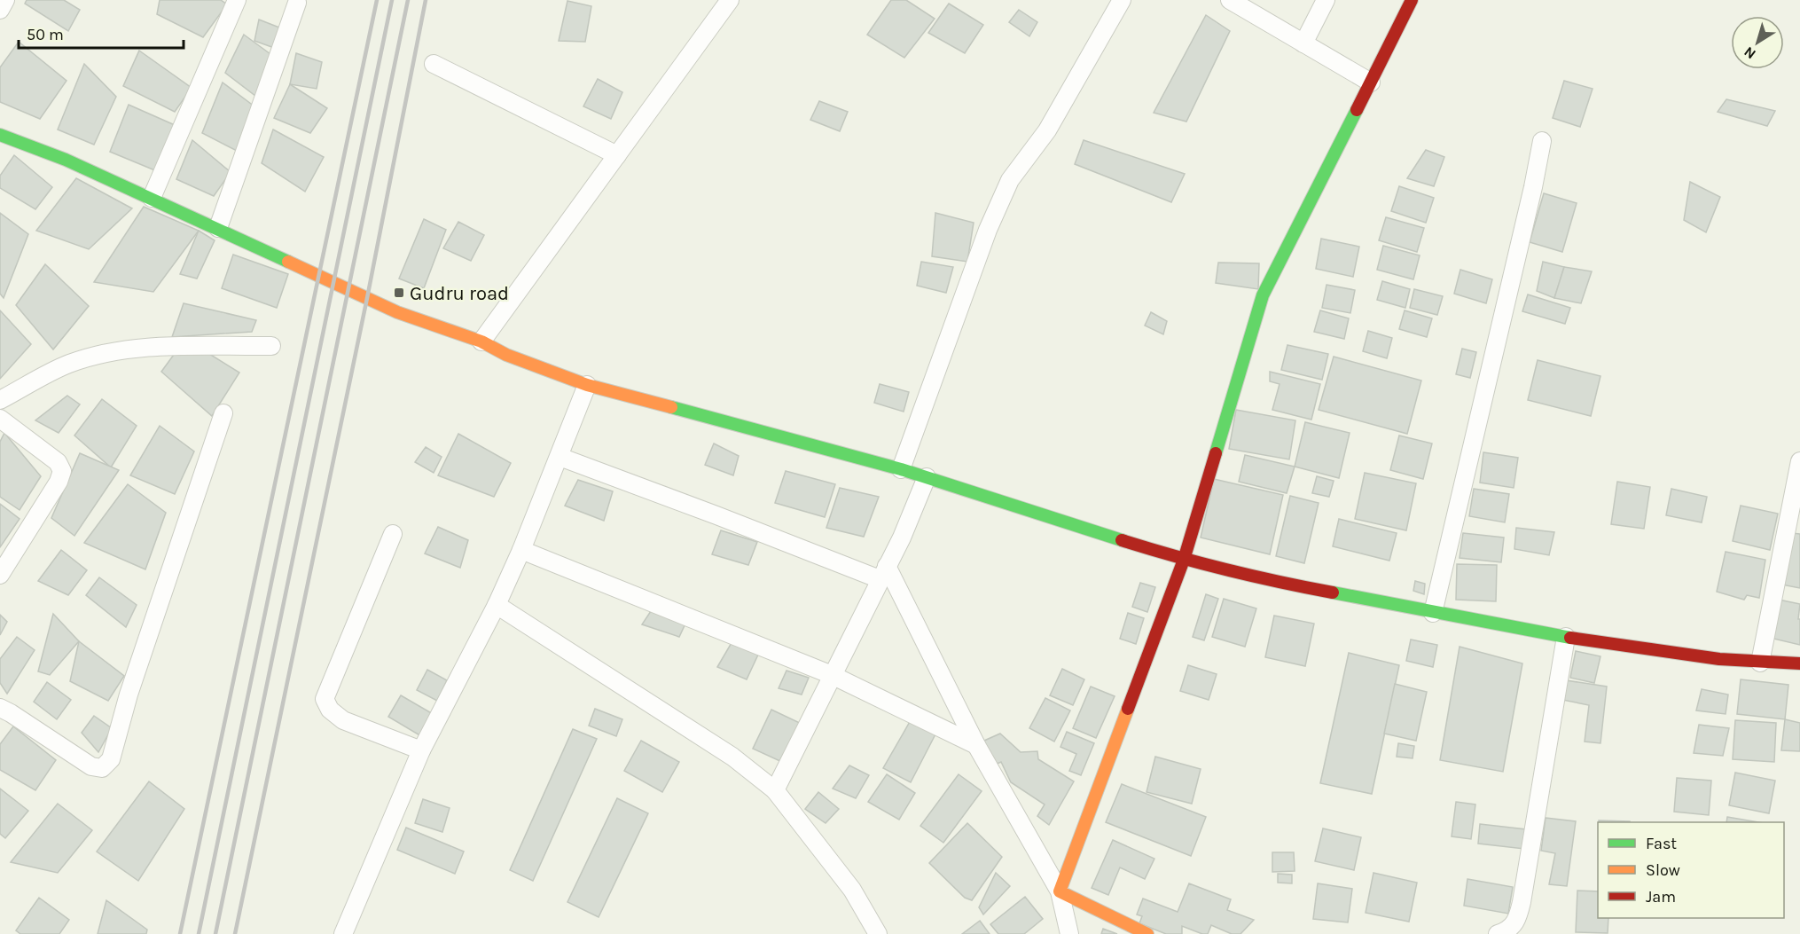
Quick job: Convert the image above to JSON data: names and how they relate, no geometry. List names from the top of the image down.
{
  "places": {
    "transit": ["Gudru road"]
  },
  "legend": ["Fast", "Slow", "Jam"],
  "scale_bar": "50 m",
  "north": "bottom left"
}
